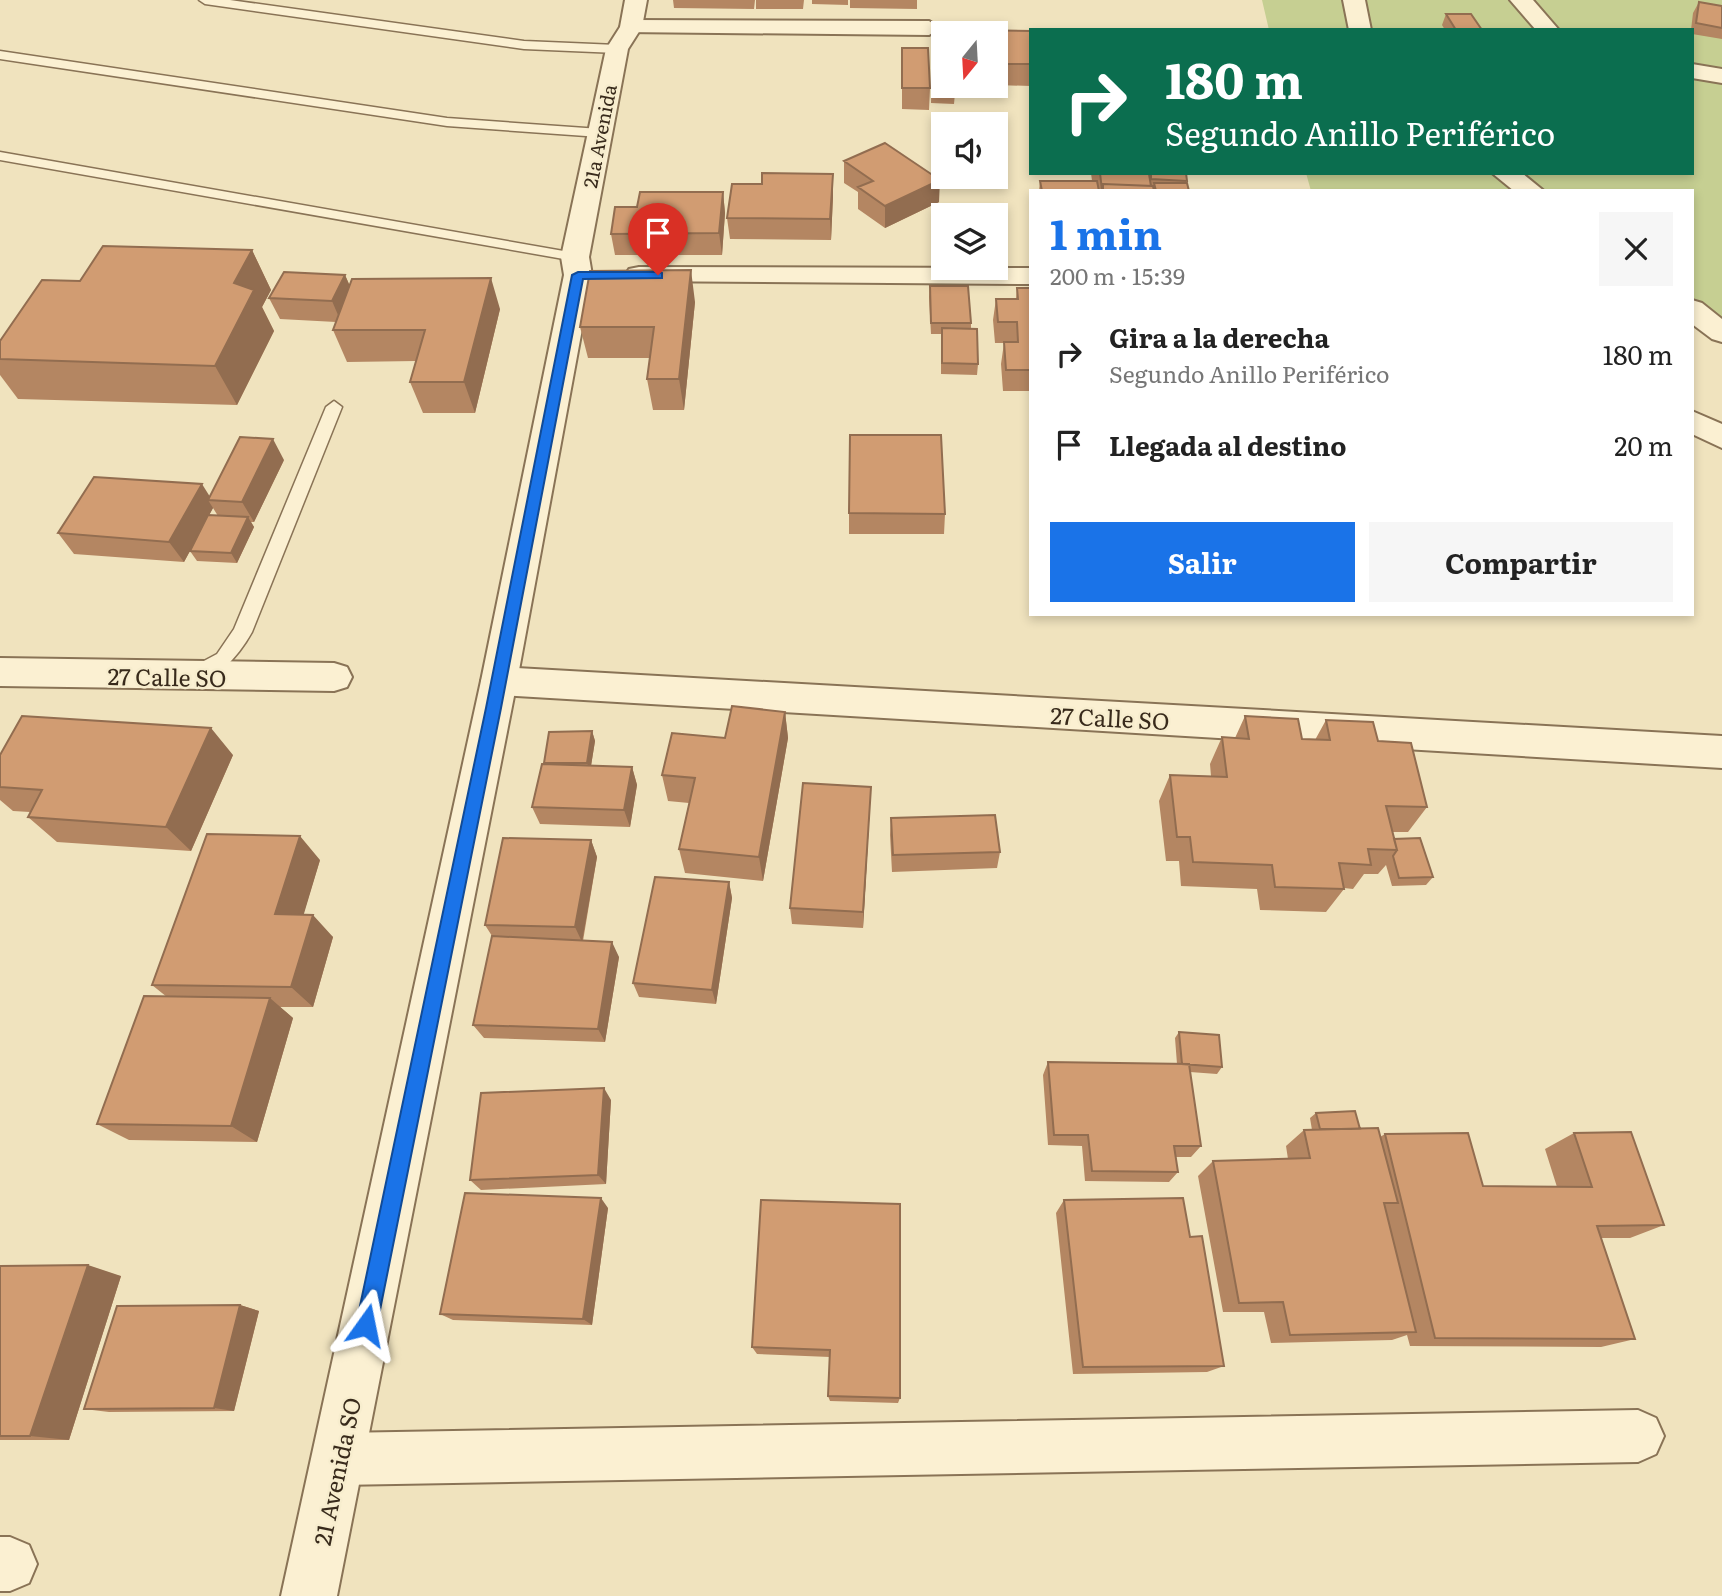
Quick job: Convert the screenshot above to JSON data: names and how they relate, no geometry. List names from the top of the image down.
{
  "streets": {
    "street": ["21a Avenida", "27 Calle SO", "21 Avenida SO"]
  },
  "crossings": [
    ["21a Avenida", "21 Avenida SO"],
    ["27 Calle SO", "21 Avenida SO"]
  ],
  "north": "bottom",
  "page": {
    "turn": ["180 m", "Segundo Anillo Periférico"],
    "heading": ["1 min", "200 m · 15:39"],
    "list": [
      {
        "name": "Gira a la derecha",
        "note": "Segundo Anillo Periférico",
        "value": "180 m"
      },
      {
        "name": "Llegada al destino",
        "value": "20 m"
      }
    ],
    "buttons": ["Salir", "Compartir"]
  }
}
